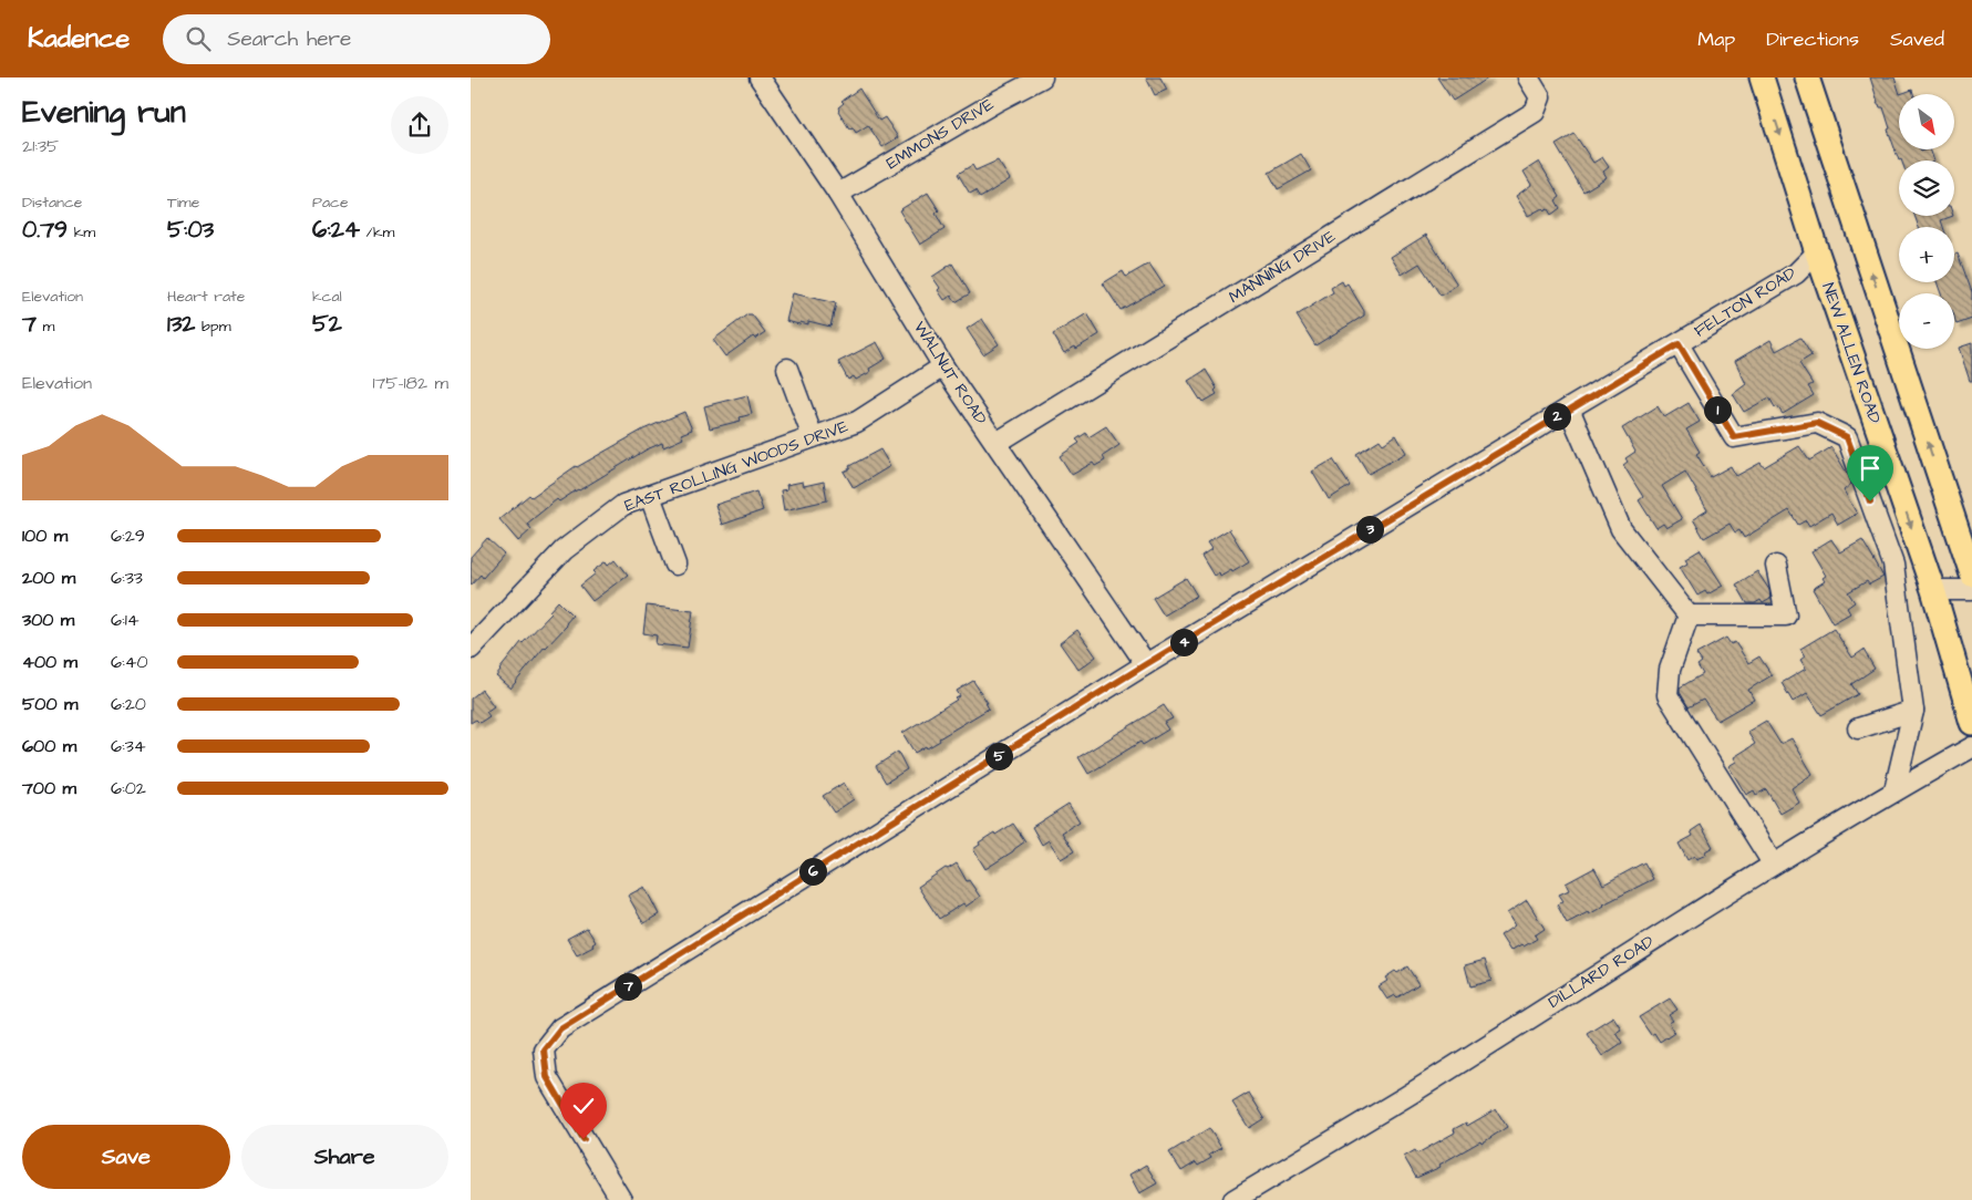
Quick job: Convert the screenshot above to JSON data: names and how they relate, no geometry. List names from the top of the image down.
{
  "streets": {
    "main road": ["NEW ALLEN ROAD"],
    "street": [
      "EMMONS DRIVE",
      "MANNING DRIVE",
      "FELTON ROAD",
      "WALNUT ROAD",
      "EAST ROLLING WOODS DRIVE",
      "DILLARD ROAD"
    ]
  },
  "crossings": [
    ["EMMONS DRIVE", "WALNUT ROAD"],
    ["MANNING DRIVE", "WALNUT ROAD"],
    ["FELTON ROAD", "NEW ALLEN ROAD"],
    ["FELTON ROAD", "WALNUT ROAD"],
    ["WALNUT ROAD", "EAST ROLLING WOODS DRIVE"]
  ],
  "north": "bottom right",
  "page": {
    "header": "Kadence",
    "search": "Search here",
    "nav": ["Map", "Directions", "Saved"],
    "heading": ["Evening run", "21:35"],
    "map_buttons": ["+", "−"],
    "stats": [
      ["Distance", "0.79 km"],
      ["Time", "5:03"],
      ["Pace", "6:24 /km"],
      ["Elevation", "7 m"],
      ["Heart rate", "132 bpm"],
      ["kcal", "52"]
    ],
    "chart": ["Elevation", "175–182 m"],
    "pins": [
      "1",
      "2",
      "3",
      "4",
      "5",
      "6",
      "7"
    ],
    "list": [
      {
        "name": "100 m",
        "note": "6:29"
      },
      {
        "name": "200 m",
        "note": "6:33"
      },
      {
        "name": "300 m",
        "note": "6:14"
      },
      {
        "name": "400 m",
        "note": "6:40"
      },
      {
        "name": "500 m",
        "note": "6:20"
      },
      {
        "name": "600 m",
        "note": "6:34"
      },
      {
        "name": "700 m",
        "note": "6:02"
      }
    ],
    "buttons": ["Save", "Share"]
  }
}
